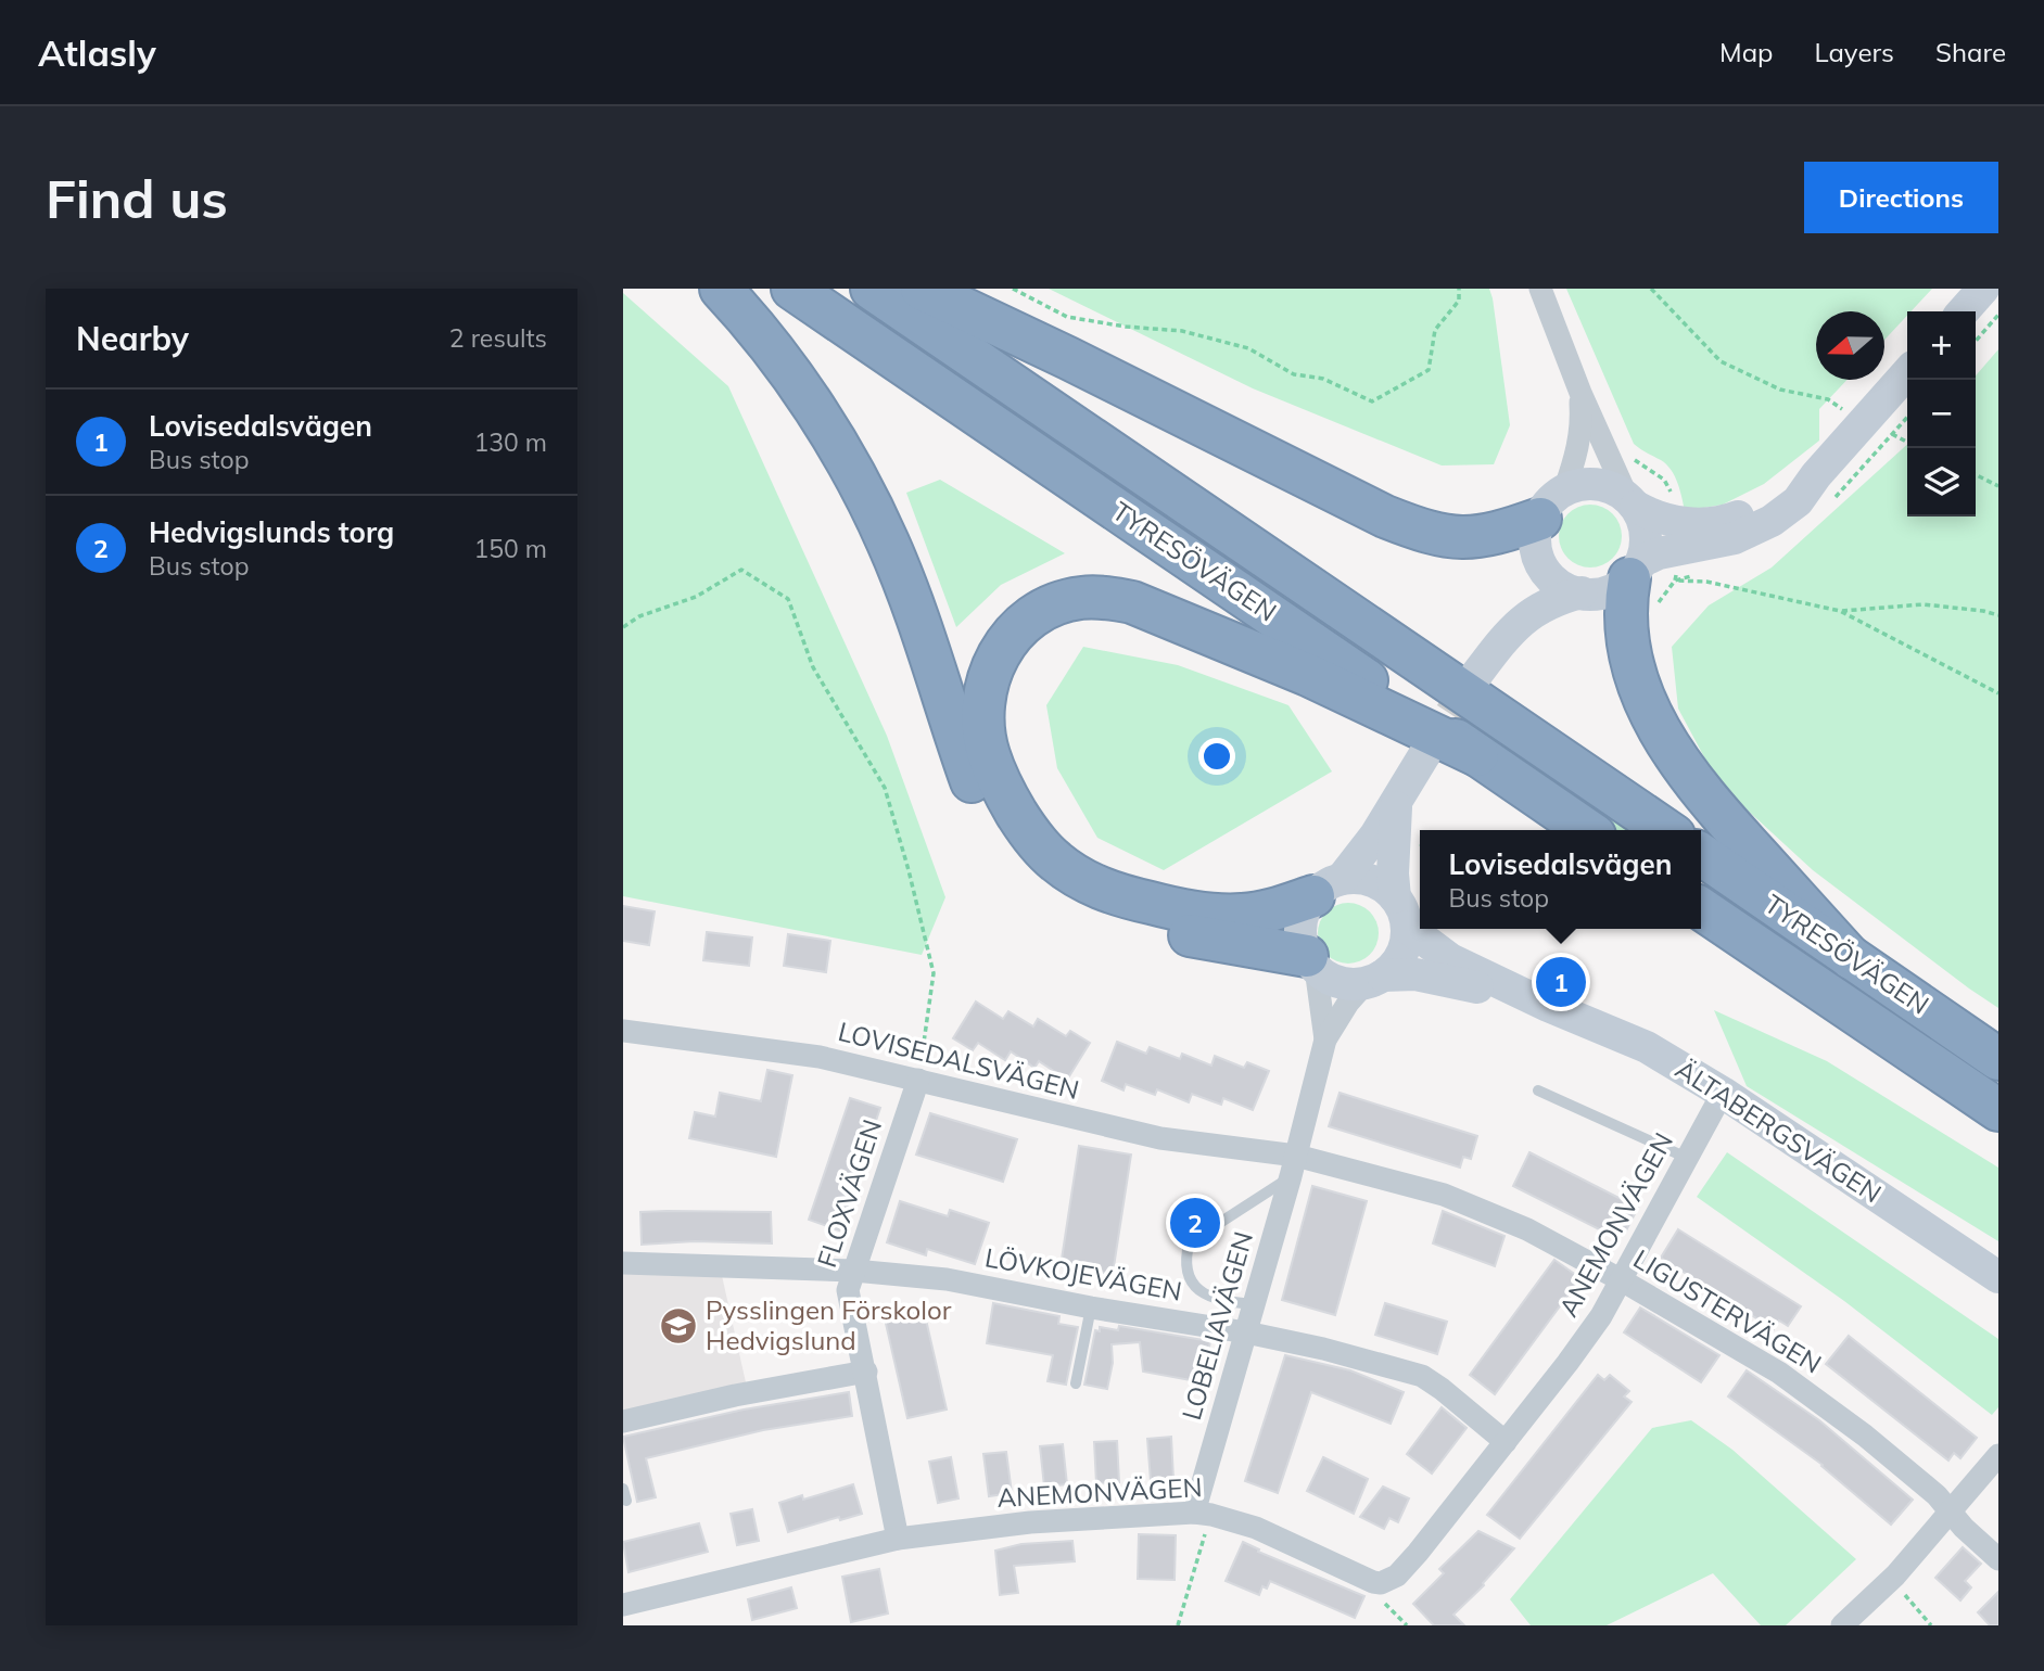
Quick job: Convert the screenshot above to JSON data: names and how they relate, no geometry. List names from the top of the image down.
{
  "streets": {
    "highway": ["TYRESÖVÄGEN"],
    "street": [
      "LOVISEDALSVÄGEN",
      "ÄLTABERGSVÄGEN",
      "FLOXVÄGEN",
      "ANEMONVÄGEN",
      "LÖVKOJEVÄGEN",
      "LIGUSTERVÄGEN",
      "LOBELIAVÄGEN"
    ]
  },
  "crossings": [
    ["LOVISEDALSVÄGEN", "FLOXVÄGEN"],
    ["LOVISEDALSVÄGEN", "LIGUSTERVÄGEN"],
    ["LOVISEDALSVÄGEN", "LOBELIAVÄGEN"],
    ["ÄLTABERGSVÄGEN", "ANEMONVÄGEN"],
    ["FLOXVÄGEN", "ANEMONVÄGEN"],
    ["FLOXVÄGEN", "LÖVKOJEVÄGEN"],
    ["ANEMONVÄGEN", "LÖVKOJEVÄGEN"],
    ["ANEMONVÄGEN", "LIGUSTERVÄGEN"],
    ["ANEMONVÄGEN", "LOBELIAVÄGEN"],
    ["LÖVKOJEVÄGEN", "LOBELIAVÄGEN"],
    ["LIGUSTERVÄGEN", "LOBELIAVÄGEN"]
  ],
  "places": {
    "school or university": ["Pysslingen Förskolor Hedvigslund"]
  },
  "north": "left",
  "page": {
    "header": "Atlasly",
    "nav": ["Map", "Layers", "Share"],
    "buttons": "Directions",
    "title": "Find us",
    "heading": ["Nearby", "2 results"],
    "map_buttons": ["+", "−"],
    "list": [
      {
        "mark": "1",
        "name": "Lovisedalsvägen",
        "note": "Bus stop",
        "value": "130 m"
      },
      {
        "mark": "2",
        "name": "Hedvigslunds torg",
        "note": "Bus stop",
        "value": "150 m"
      }
    ],
    "popup": ["Lovisedalsvägen", "Bus stop"],
    "pins": ["1", "2"]
  }
}
